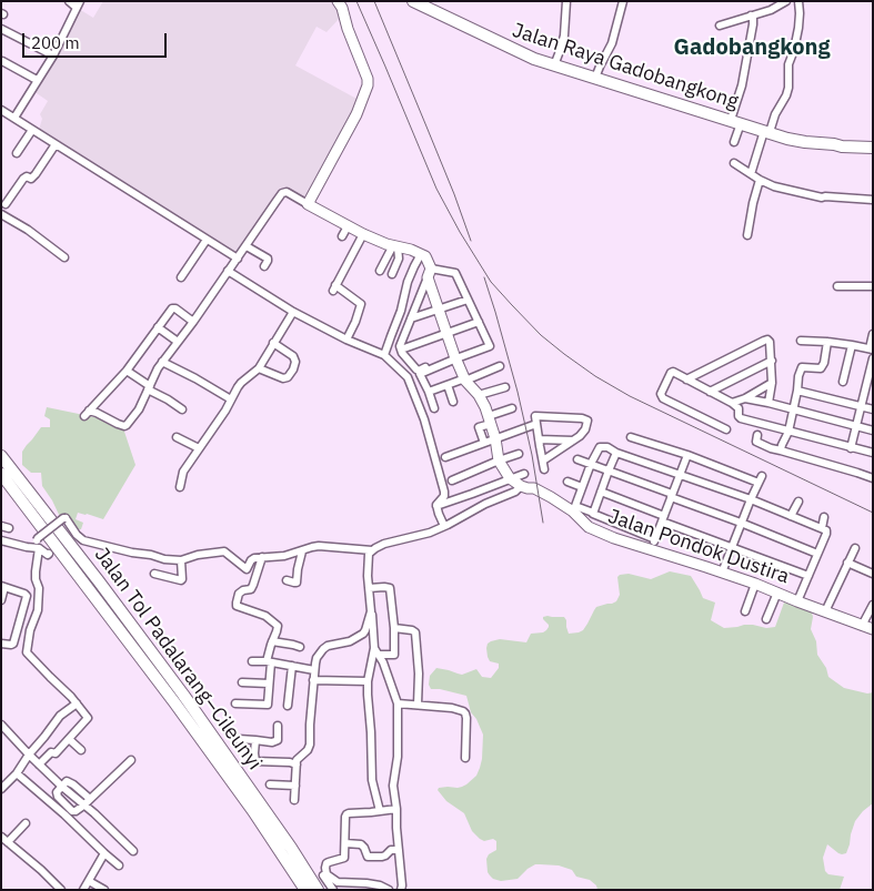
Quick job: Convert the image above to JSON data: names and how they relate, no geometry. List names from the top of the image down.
{
  "streets": {
    "highway": ["Jalan Raya Gadobangkong", "Jalan Tol Padalarang–Cileunyi"],
    "main road": ["Jalan Pondok Dustira"]
  },
  "districts": ["Gadobangkong"],
  "scale_bar": "200 m"
}
